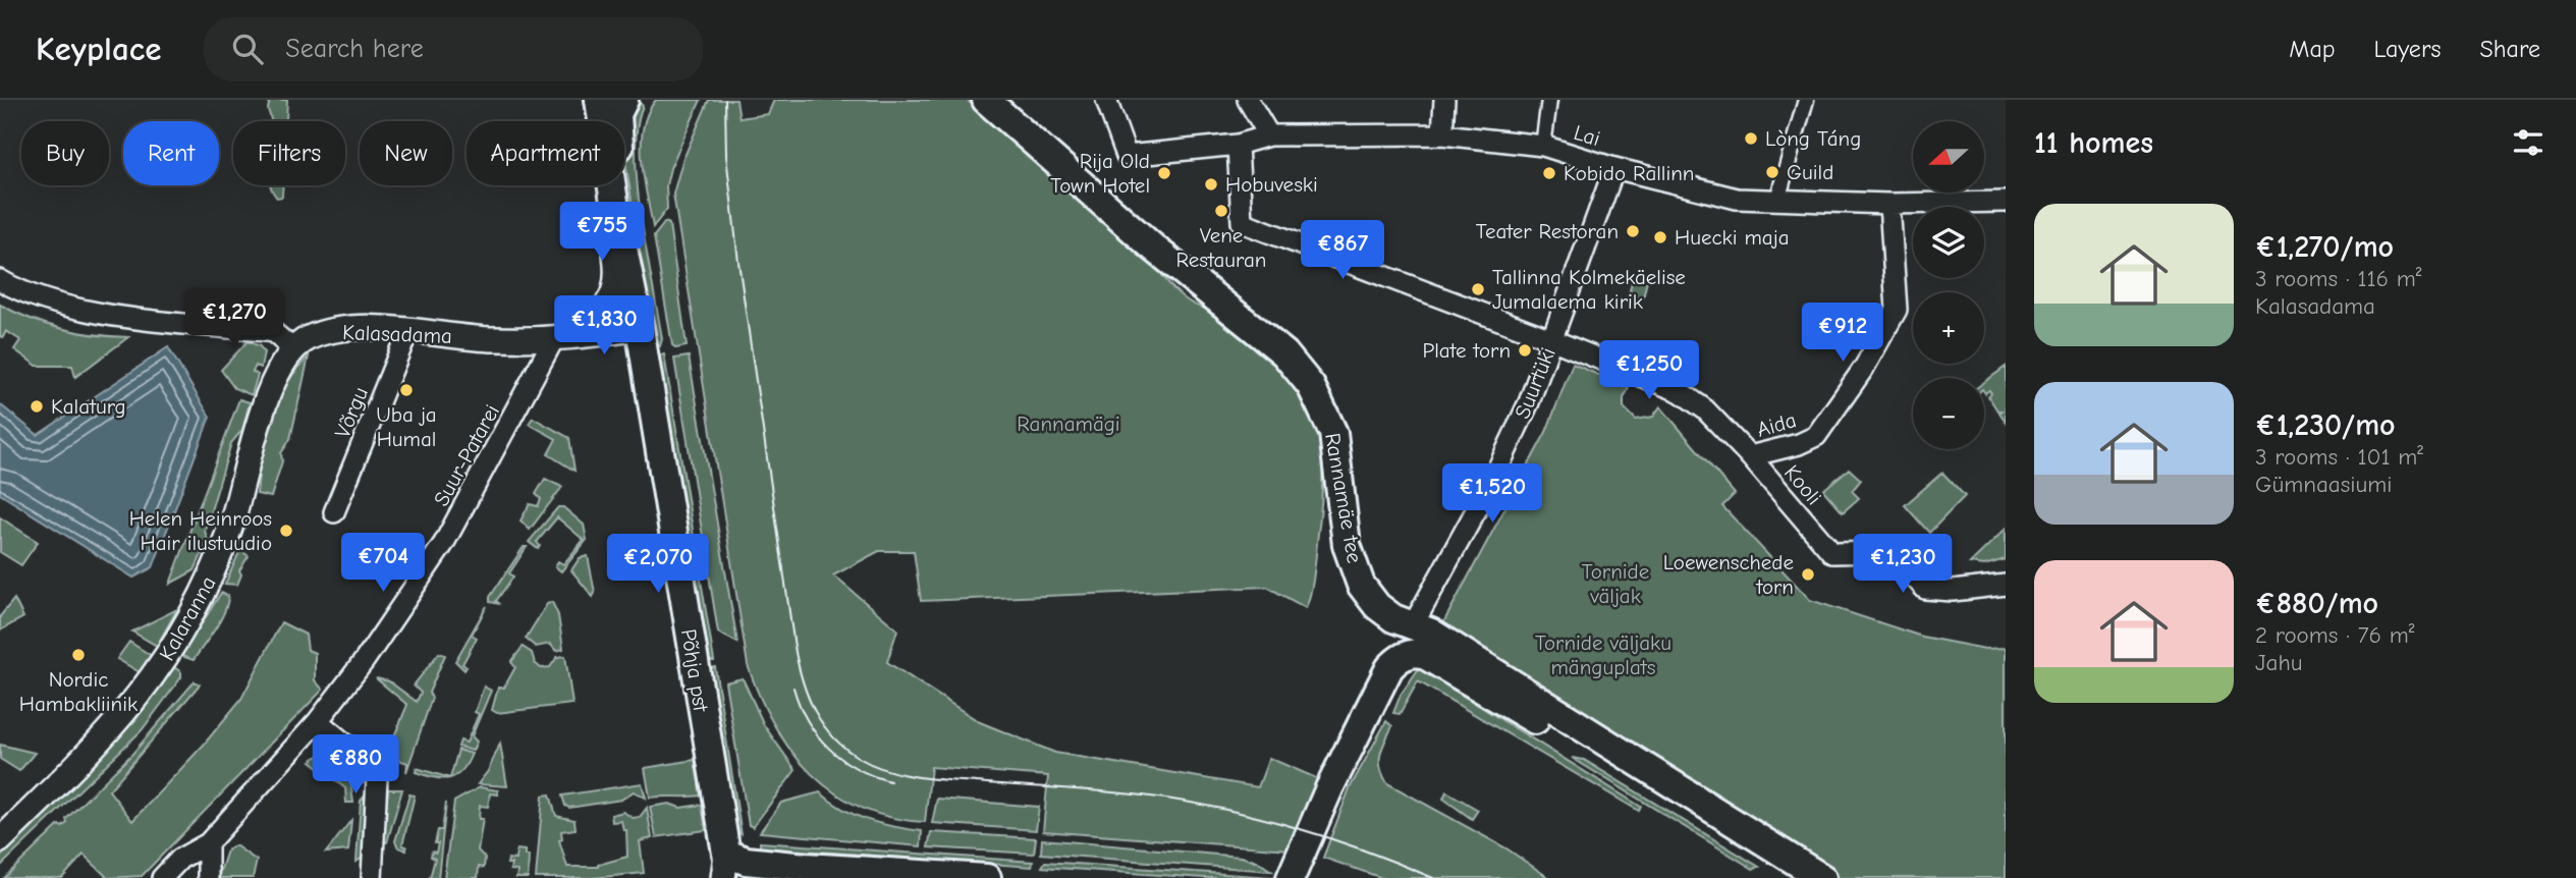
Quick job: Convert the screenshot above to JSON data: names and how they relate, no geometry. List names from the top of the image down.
{
  "streets": {
    "main road": ["Rannamäe tee", "Põhja pst"],
    "street": [
      "Lai",
      "Kalasadama",
      "Suurtüki",
      "Võrgu",
      "Aida",
      "Suur-Patarei",
      "Kooli",
      "Kalaranna"
    ]
  },
  "crossings": [
    ["Lai", "Suurtüki"],
    ["Lai", "Aida"],
    ["Kalasadama", "Võrgu"],
    ["Kalasadama", "Suur-Patarei"],
    ["Kalasadama", "Kalaranna"],
    ["Kalasadama", "Põhja pst"],
    ["Suurtüki", "Rannamäe tee"],
    ["Aida", "Kooli"]
  ],
  "parks": ["Rannamägi", "Tornide väljak", "Tornide väljaku mänguplats"],
  "places": [
    "Lòng Táng",
    "Guild",
    "Rija Old Town Hotel",
    "Kobido Rallinn",
    "Hobuveski",
    "Vene Restauran",
    "Teater Restoran",
    "Huecki maja",
    "Tallinna Kolmekäelise Jumalaema kirik",
    "Plate torn",
    "Uba ja Humal",
    "Kalaturg",
    "Helen Heinroos Hair ilustuudio",
    "Loewenschede torn",
    "Nordic Hambakliinik"
  ],
  "north": "left",
  "page": {
    "header": "Keyplace",
    "search": "Search here",
    "nav": ["Map", "Layers", "Share"],
    "heading": "11 homes",
    "map_buttons": ["+", "−"],
    "chip": [
      "Buy",
      "Rent",
      "Filters",
      "New",
      "Apartment"
    ],
    "list": [
      {
        "name": "€1,270/mo",
        "note": "3 rooms · 116 m² · Kalasadama"
      },
      {
        "name": "€1,230/mo",
        "note": "3 rooms · 101 m² · Gümnaasiumi"
      },
      {
        "name": "€880/mo",
        "note": "2 rooms · 76 m² · Jahu"
      }
    ],
    "price": [
      "€755",
      "€867",
      "€1,270",
      "€1,830",
      "€912",
      "€1,250",
      "€1,520",
      "€704",
      "€2,070",
      "€1,230",
      "€880"
    ]
  }
}
